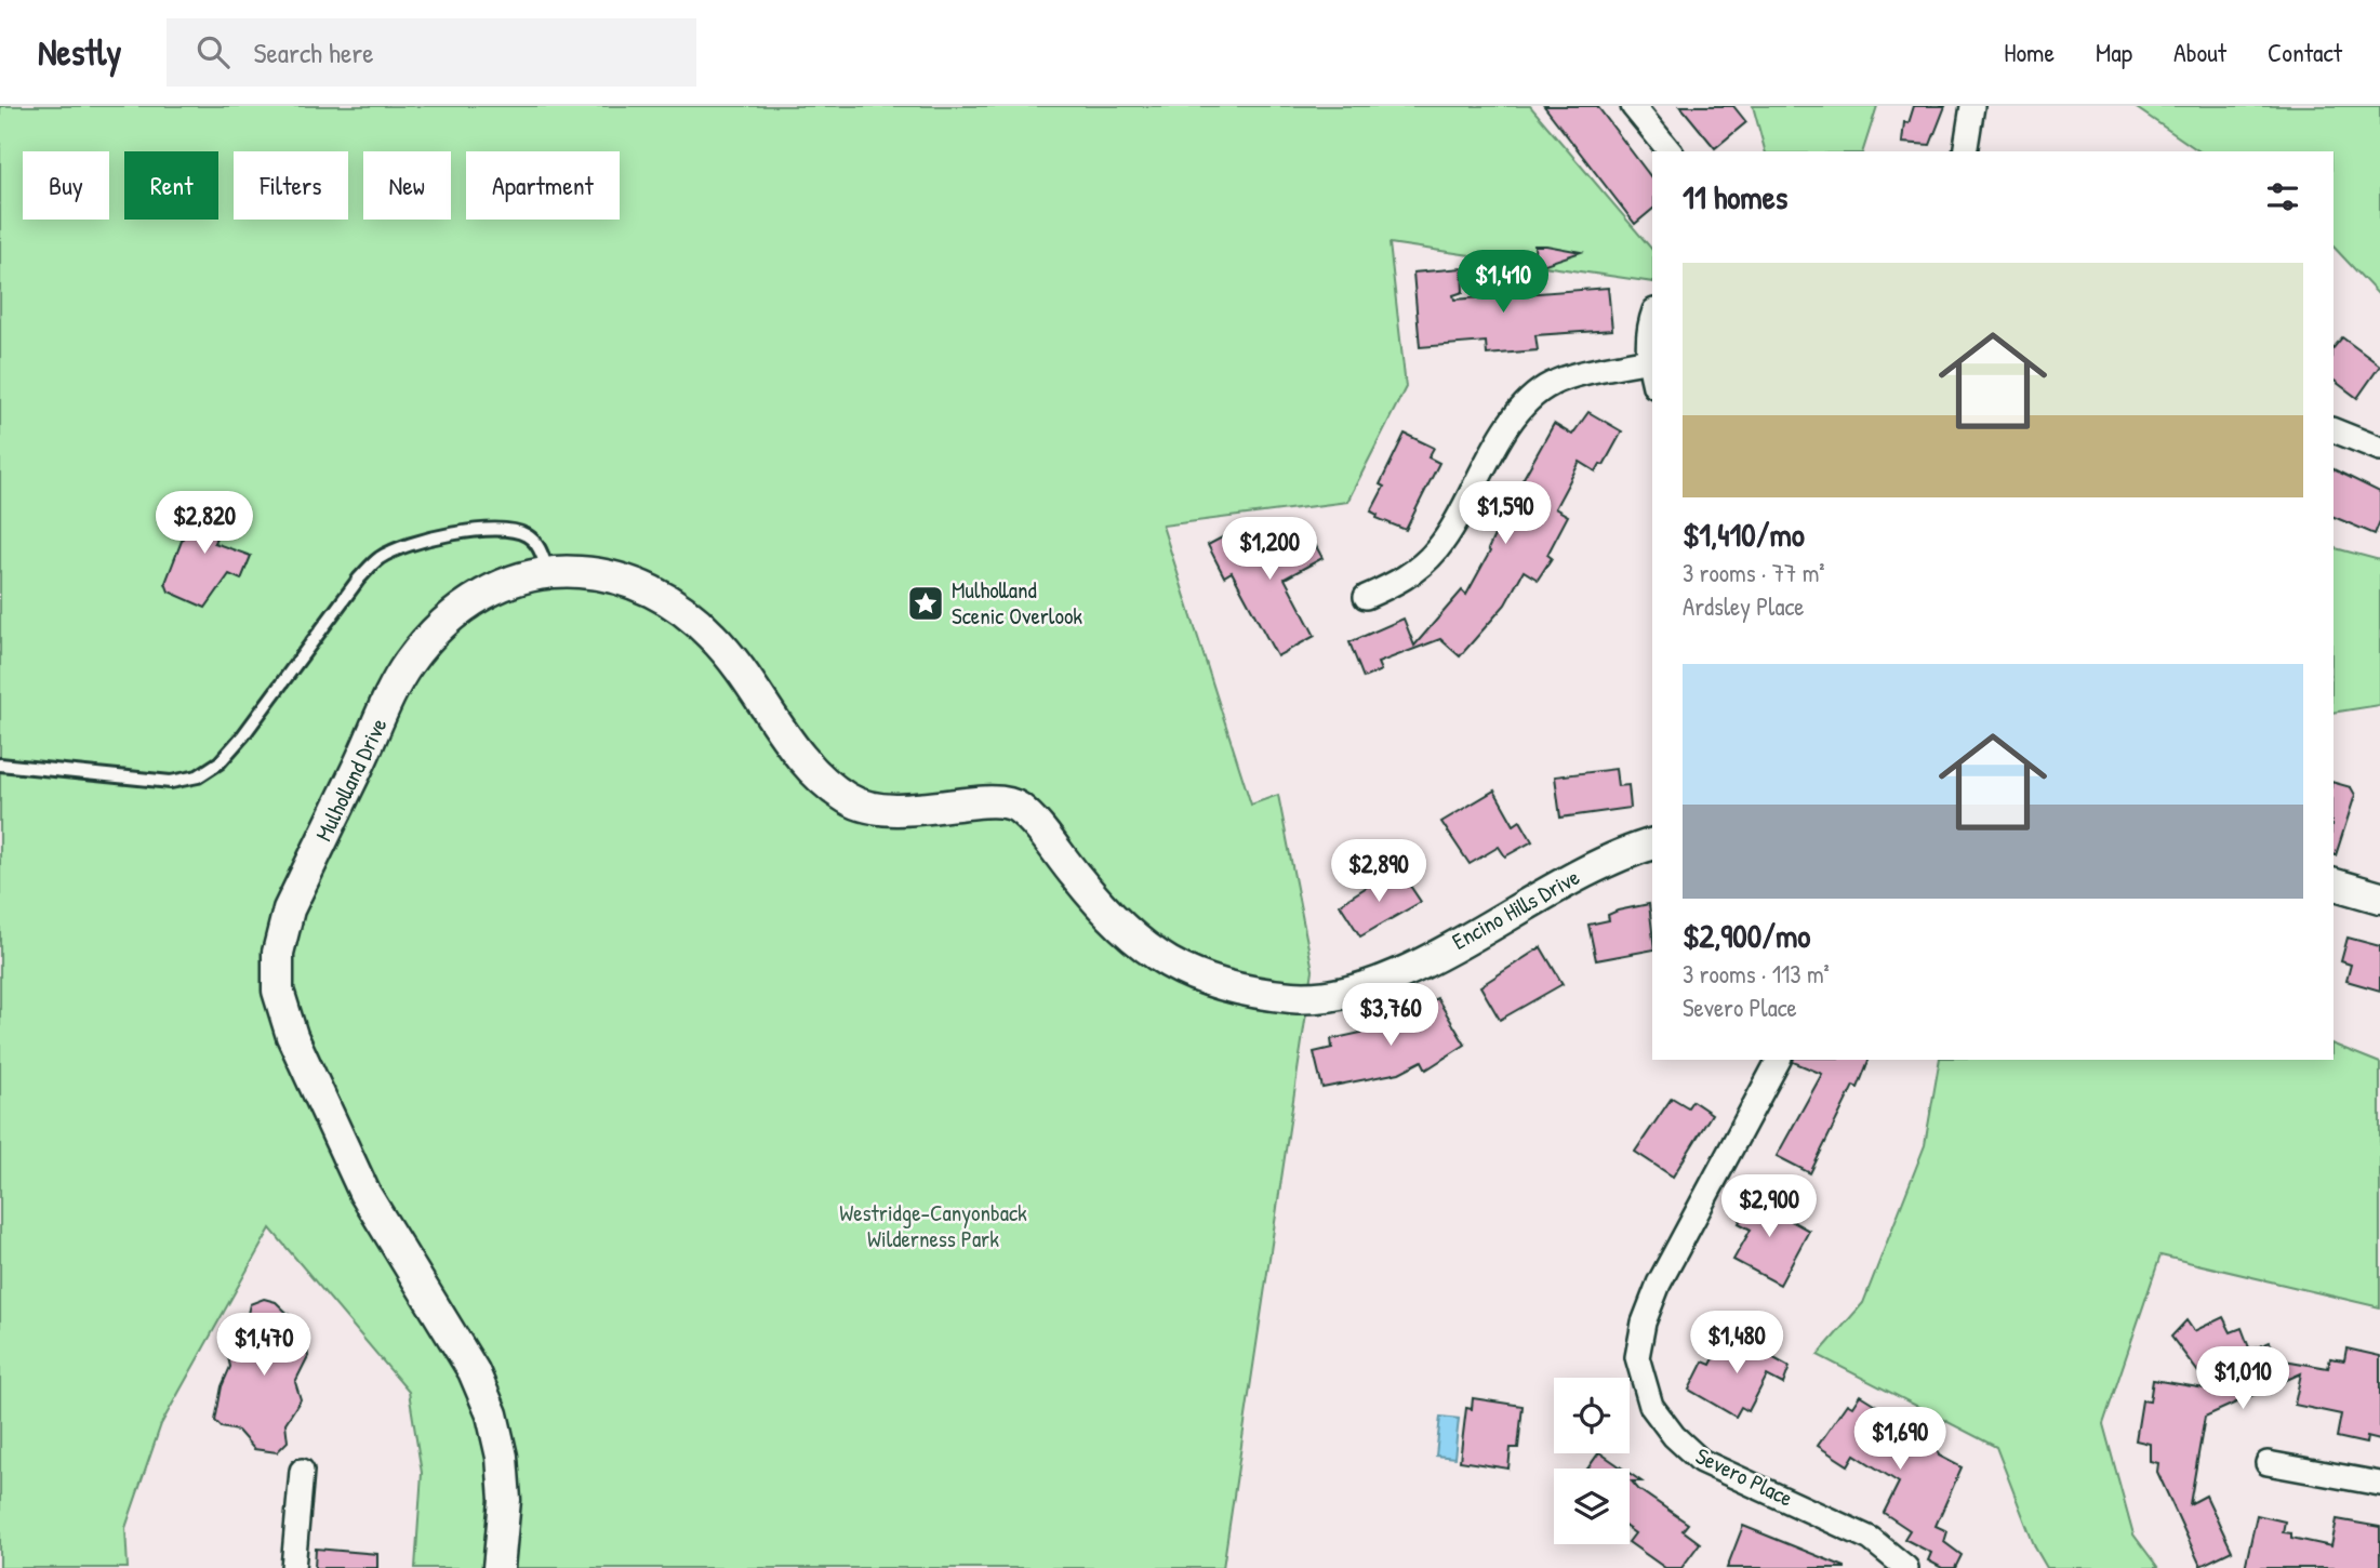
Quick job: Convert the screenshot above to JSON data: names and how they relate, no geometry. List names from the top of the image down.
{
  "streets": {
    "main road": ["Mulholland Drive", "Encino Hills Drive"],
    "street": ["Severo Place"]
  },
  "crossings": [
    ["Mulholland Drive", "Encino Hills Drive"]
  ],
  "parks": ["Westridge-Canyonback Wilderness Park"],
  "places": {
    "place": ["Mulholland Scenic Overlook"]
  },
  "page": {
    "header": "Nestly",
    "search": "Search here",
    "nav": [
      "Home",
      "Map",
      "About",
      "Contact"
    ],
    "chip": [
      "Buy",
      "Rent",
      "Filters",
      "New",
      "Apartment"
    ],
    "heading": "11 homes",
    "list": [
      {
        "name": "$1,410/mo",
        "note": "3 rooms · 77 m² · Ardsley Place"
      },
      {
        "name": "$2,900/mo",
        "note": "3 rooms · 113 m² · Severo Place"
      }
    ],
    "price": [
      "$1,410",
      "$1,590",
      "$2,820",
      "$1,200",
      "$2,890",
      "$3,760",
      "$2,900",
      "$1,480",
      "$1,470",
      "$1,010",
      "$1,690"
    ]
  }
}
